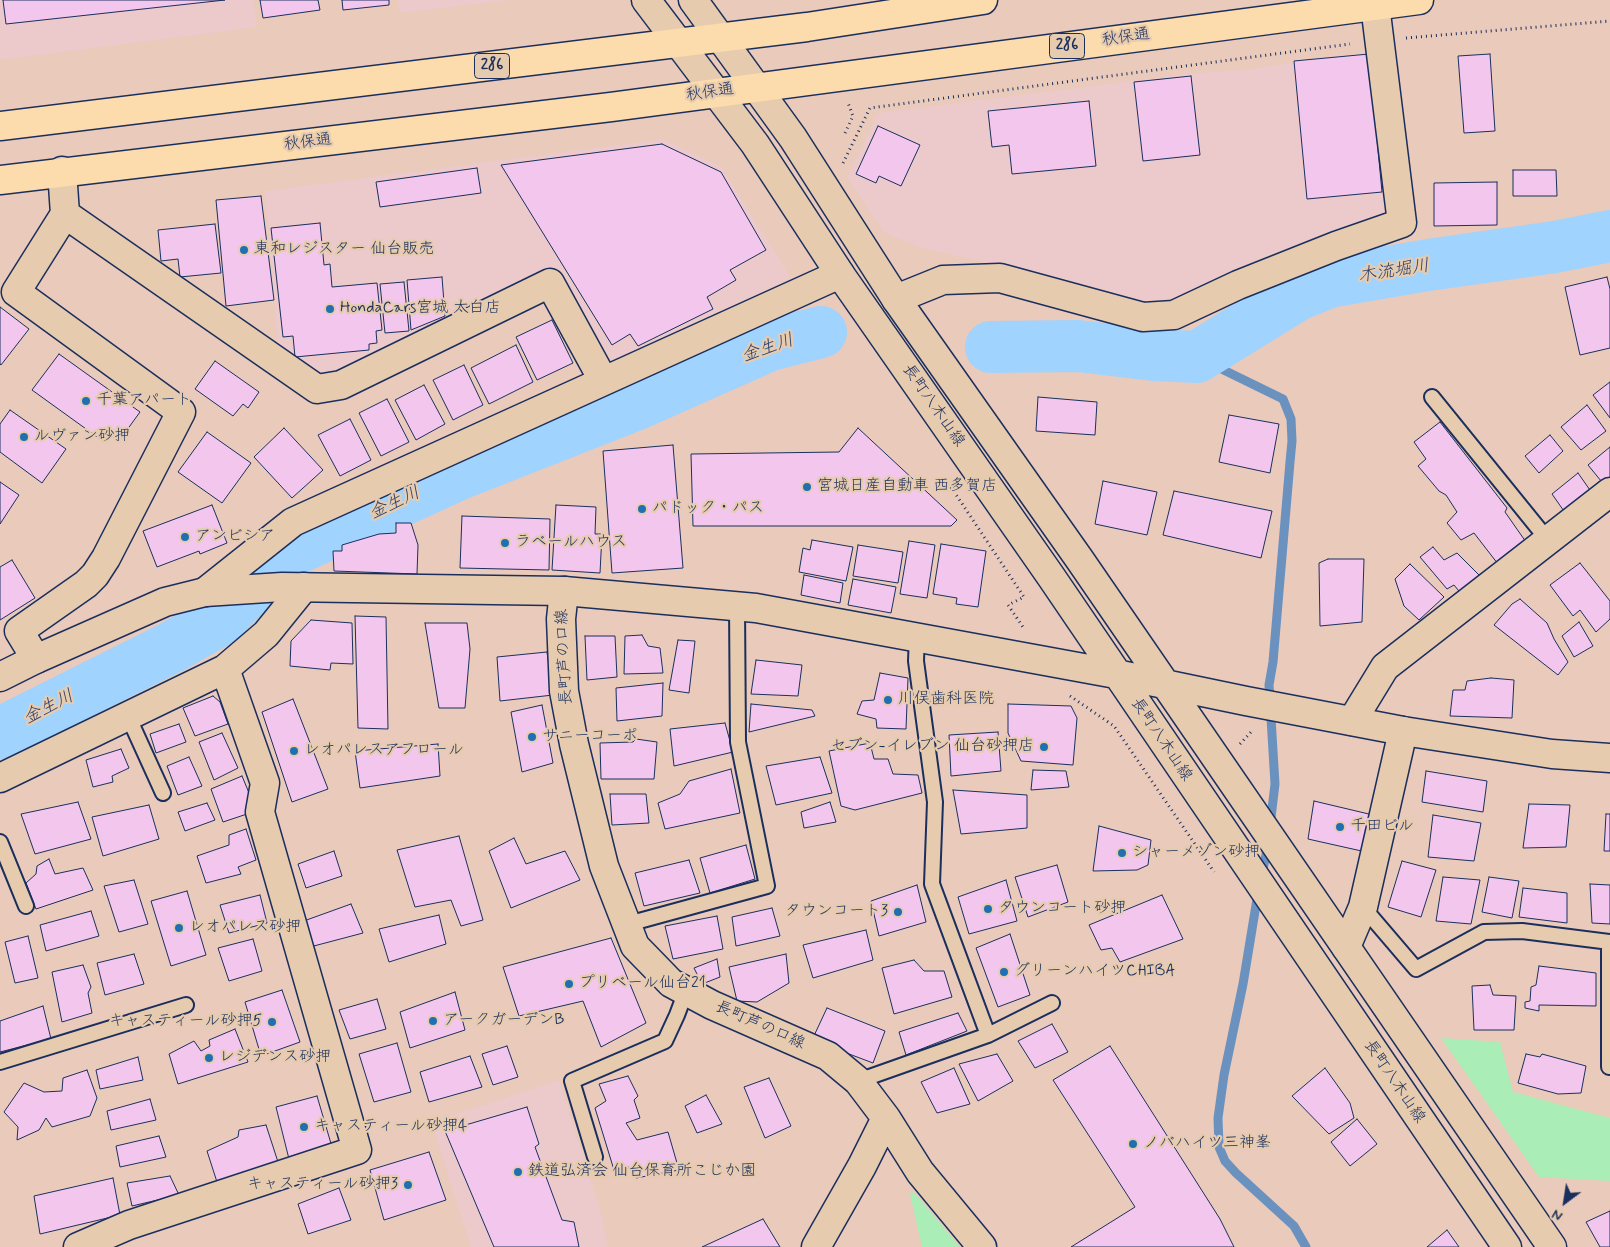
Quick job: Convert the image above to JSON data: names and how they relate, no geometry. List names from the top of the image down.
{
  "streets": {
    "highway": ["秋保通", "286"],
    "street": ["長町八木山線", "長町芦の口線"]
  },
  "crossings": [
    ["秋保通", "長町八木山線"],
    ["286", "長町八木山線"]
  ],
  "water": ["木流堀川", "金生川"],
  "places": [
    "東和レジスター 仙台販売",
    "HondaCars宮城 太白店",
    "千葉アパート",
    "ルヴァン砂押",
    "宮城日産自動車 西多賀店",
    "パドック・パス",
    "アンビシア",
    "ラベールハウス",
    "川俣歯科医院",
    "サニーコーポ",
    "セブン-イレブン 仙台砂押店",
    "レオパレスアフロール",
    "千田ビル",
    "シャーメゾン砂押",
    "タウンコート砂押",
    "タウンコート3",
    "レオパレス砂押",
    "グリーンハイツCHIBA",
    "プリベール仙台21",
    "アークガーデンB",
    "キャスティール砂押5",
    "レジデンス砂押",
    "キャスティール砂押4",
    "ノバハイツ三神峯",
    "鉄道弘済会 仙台保育所こじか園",
    "キャスティール砂押3"
  ],
  "north": "bottom left"
}
